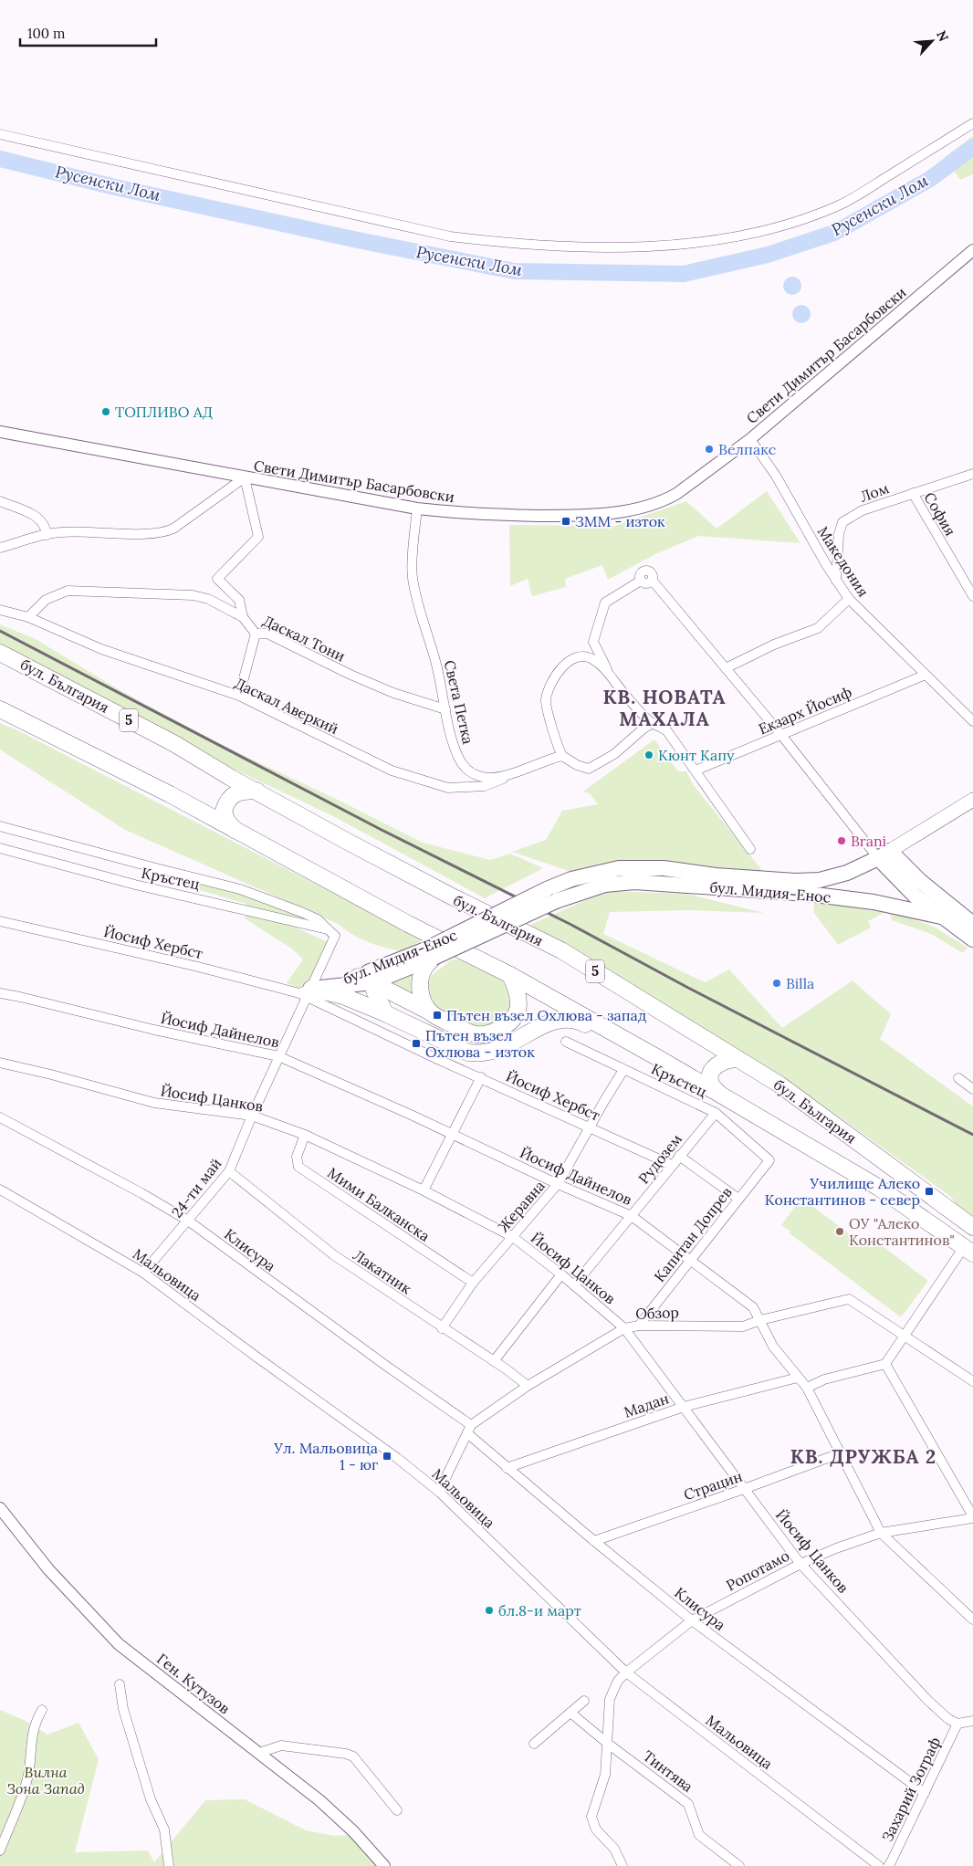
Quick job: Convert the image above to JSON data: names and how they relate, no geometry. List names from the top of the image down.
{
  "streets": {
    "highway": ["бул. България", "5"],
    "main road": ["бул. Мидия-Енос"],
    "street": [
      "Свети Димитър Басарбовски",
      "Лом",
      "София",
      "Македония",
      "Даскал Тони",
      "Света Петка",
      "Даскал Аверкий",
      "Екзарх Йосиф",
      "Кръстец",
      "Йосиф Хербст",
      "Йосиф Дайнелов",
      "Йосиф Цанков",
      "Рудозем",
      "24-ти май",
      "Мими Балканска",
      "Жеравна",
      "Капитан Допрев",
      "Клисура",
      "Лакатник",
      "Мальовица",
      "Обзор",
      "Мадан",
      "Страцин",
      "Ропотамо",
      "Ген. Кутузов",
      "Тинтява",
      "Захарий Зограф"
    ]
  },
  "crossings": [
    ["Свети Димитър Басарбовски", "Македония"],
    ["Свети Димитър Басарбовски", "Света Петка"],
    ["Лом", "София"],
    ["Лом", "Македония"],
    ["Македония", "Екзарх Йосиф"],
    ["Даскал Тони", "Света Петка"],
    ["Даскал Тони", "Даскал Аверкий"],
    ["Света Петка", "Даскал Аверкий"],
    ["Екзарх Йосиф", "бул. Мидия-Енос"],
    ["Кръстец", "Рудозем"],
    ["Кръстец", "24-ти май"],
    ["Кръстец", "Жеравна"],
    ["Кръстец", "Капитан Допрев"],
    ["бул. Мидия-Енос", "Йосиф Хербст"],
    ["бул. Мидия-Енос", "24-ти май"],
    ["Йосиф Хербст", "Рудозем"],
    ["Йосиф Хербст", "24-ти май"],
    ["Йосиф Хербст", "Жеравна"],
    ["Йосиф Дайнелов", "Рудозем"],
    ["Йосиф Дайнелов", "24-ти май"],
    ["Йосиф Дайнелов", "Жеравна"],
    ["Йосиф Дайнелов", "Капитан Допрев"],
    ["Йосиф Дайнелов", "Обзор"],
    ["Йосиф Дайнелов", "Мадан"],
    ["Йосиф Дайнелов", "Страцин"],
    ["Йосиф Дайнелов", "Ропотамо"],
    ["Йосиф Цанков", "Рудозем"],
    ["Йосиф Цанков", "24-ти май"],
    ["Йосиф Цанков", "Мими Балканска"],
    ["Йосиф Цанков", "Жеравна"],
    ["Йосиф Цанков", "Обзор"],
    ["Йосиф Цанков", "Мадан"],
    ["Йосиф Цанков", "Страцин"],
    ["Йосиф Цанков", "Ропотамо"],
    ["Йосиф Цанков", "Захарий Зограф"],
    ["24-ти май", "Клисура"],
    ["24-ти май", "Лакатник"],
    ["24-ти май", "Мальовица"],
    ["Мими Балканска", "Жеравна"],
    ["Жеравна", "Лакатник"],
    ["Капитан Допрев", "Обзор"],
    ["Клисура", "Обзор"],
    ["Клисура", "Мадан"],
    ["Клисура", "Страцин"],
    ["Клисура", "Ропотамо"],
    ["Клисура", "Захарий Зограф"],
    ["Лакатник", "Обзор"],
    ["Мальовица", "Обзор"],
    ["Мальовица", "Ропотамо"],
    ["Ропотамо", "Тинтява"]
  ],
  "districts": ["КВ. НОВАТА МАХАЛА", "КВ. ДРУЖБА 2"],
  "water": ["Русенски Лом"],
  "parks": ["Вилна Зона Запад"],
  "places": {
    "other": [
      "ТОПЛИВО АД",
      "Велпакс",
      "Кюнт Капу",
      "Brani",
      "Billa",
      "ОУ \"Алеко Константинов\"",
      "бл.8-и март"
    ],
    "transit": [
      "ЗММ - изток",
      "Пътен възел Охлюва - запад",
      "Пътен възел Охлюва - изток",
      "Училище Алеко Константинов - север",
      "Ул. Мальовица 1 - юг"
    ]
  },
  "scale_bar": "100 m",
  "north": "top right"
}
